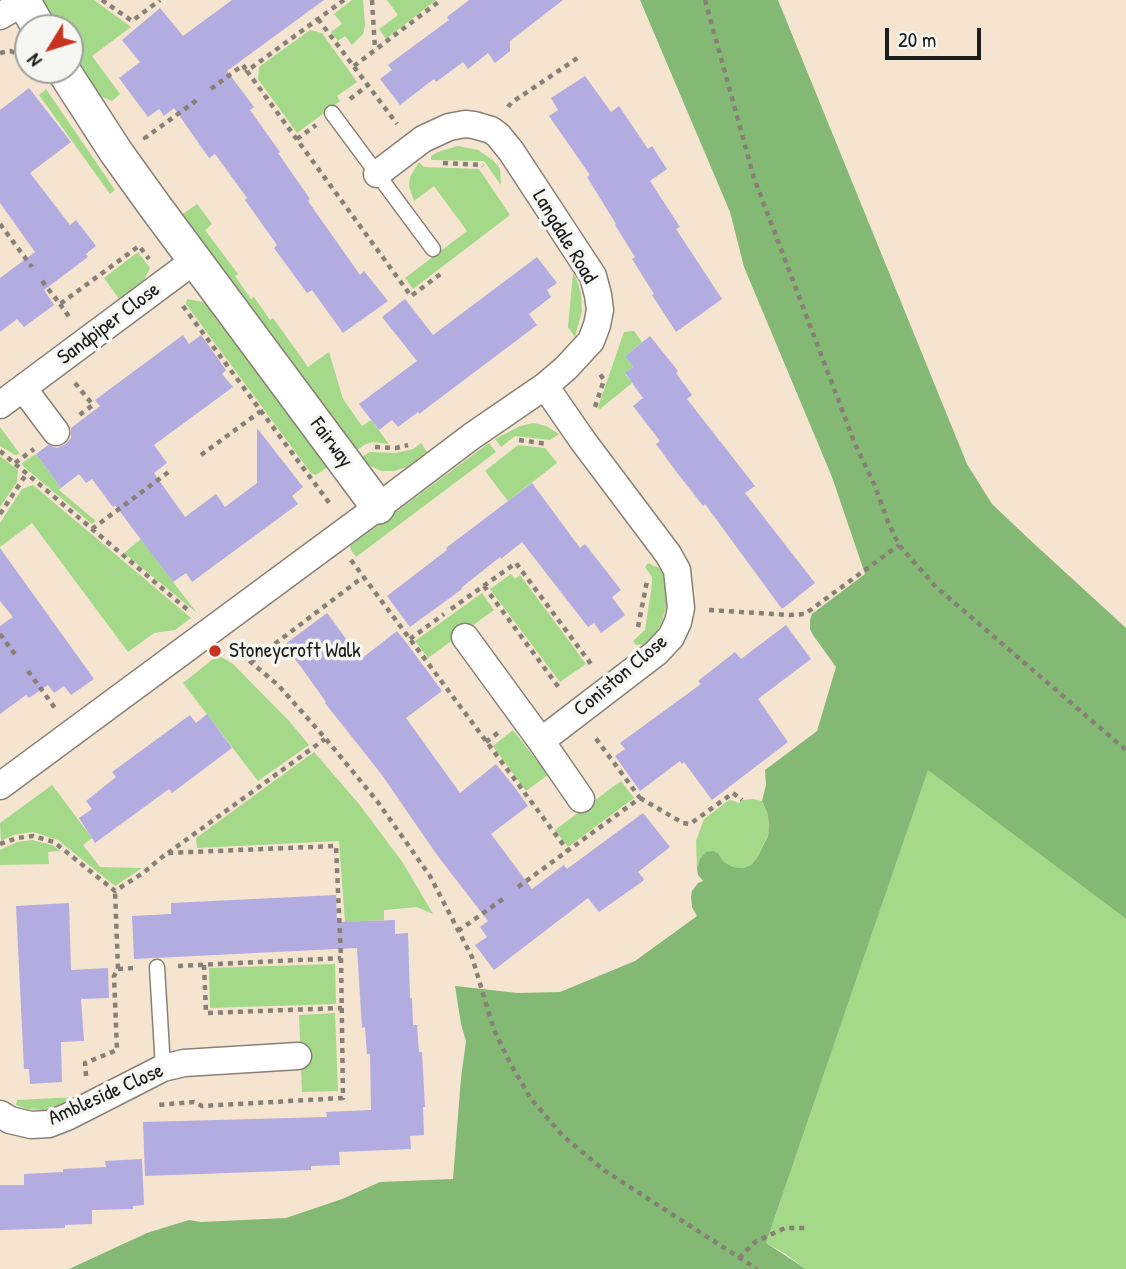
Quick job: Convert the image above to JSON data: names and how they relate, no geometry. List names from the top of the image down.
{
  "streets": {
    "street": [
      "Langdale Road",
      "Sandpiper Close",
      "Fairway",
      "Coniston Close",
      "Ambleside Close"
    ]
  },
  "crossings": [
    ["Langdale Road", "Fairway"],
    ["Langdale Road", "Coniston Close"],
    ["Sandpiper Close", "Fairway"]
  ],
  "places": ["Stoneycroft Walk"],
  "scale_bar": "20 m",
  "north": "bottom left"
}
